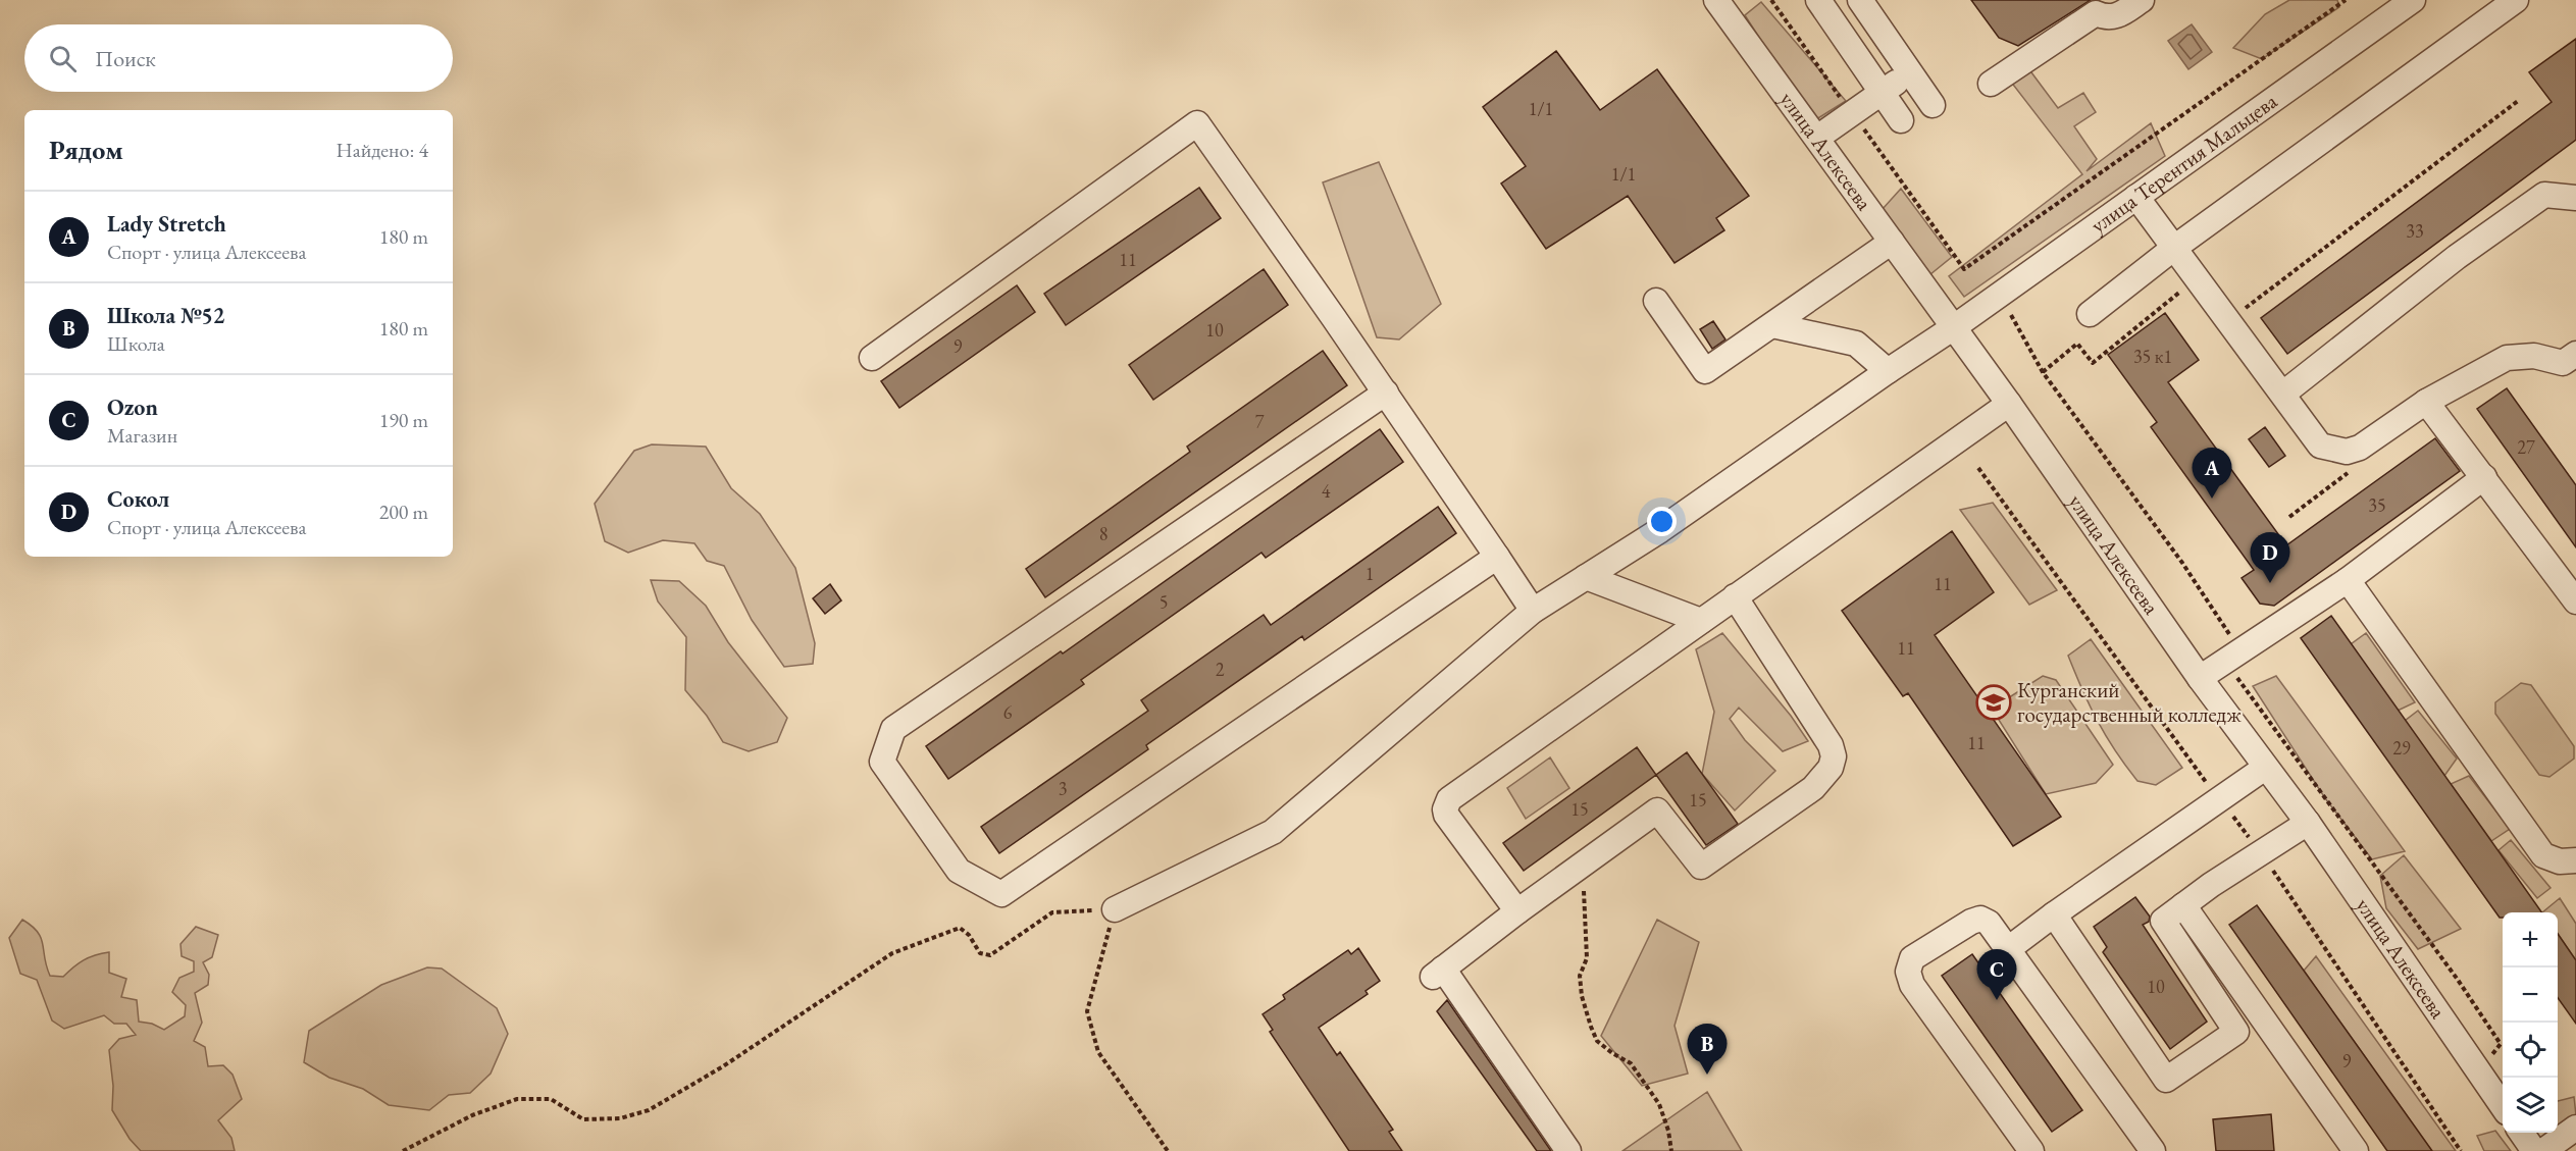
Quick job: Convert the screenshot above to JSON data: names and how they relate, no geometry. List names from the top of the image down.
{
  "streets": {
    "street": ["улица Алексеева", "улица Терентия Мальцева"]
  },
  "crossings": [
    ["улица Алексеева", "улица Терентия Мальцева"]
  ],
  "places": {
    "school or university": ["Курганский государственный колледж"]
  },
  "house_numbers": [
    "1/1",
    "1/1",
    "33",
    "11",
    "10",
    "9",
    "35 к1",
    "7",
    "27",
    "4",
    "35",
    "8",
    "1",
    "11",
    "5",
    "11",
    "2",
    "6",
    "11",
    "29",
    "3",
    "15",
    "15",
    "10",
    "9"
  ],
  "page": {
    "search": "Поиск",
    "heading": ["Рядом", "Найдено: 4"],
    "list": [
      {
        "mark": "A",
        "name": "Lady Stretch",
        "note": "Спорт · улица Алексеева",
        "value": "180 m"
      },
      {
        "mark": "B",
        "name": "Школа №52",
        "note": "Школа",
        "value": "180 m"
      },
      {
        "mark": "C",
        "name": "Ozon",
        "note": "Магазин",
        "value": "190 m"
      },
      {
        "mark": "D",
        "name": "Сокол",
        "note": "Спорт · улица Алексеева",
        "value": "200 m"
      }
    ],
    "pins": [
      "A",
      "D",
      "C",
      "B"
    ],
    "map_buttons": ["+", "−"]
  }
}
